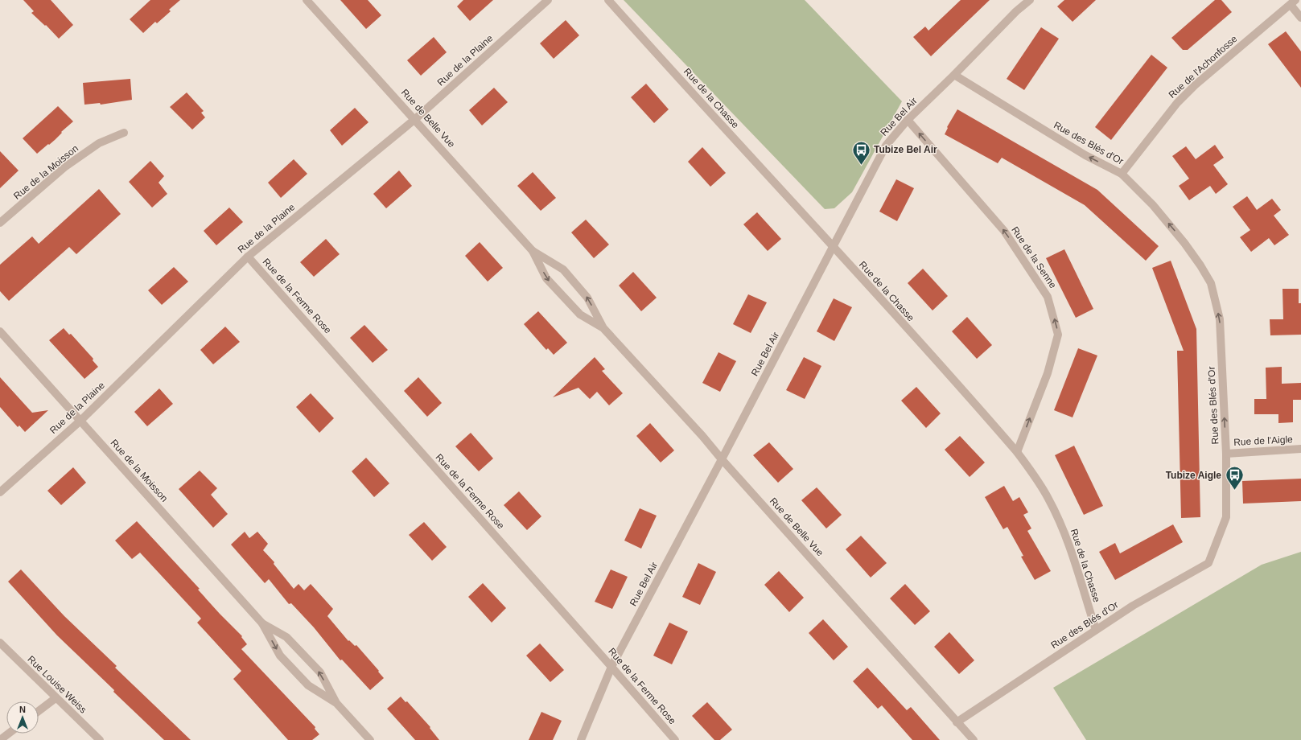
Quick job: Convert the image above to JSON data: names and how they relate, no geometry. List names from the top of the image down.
{
  "streets": {
    "street": [
      "Rue de la Plaine",
      "Rue de l'Achonfosse",
      "Rue de la Chasse",
      "Rue Bel Air",
      "Rue de Belle Vue",
      "Rue des Blés d'Or",
      "Rue de la Moisson",
      "Rue de la Senne",
      "Rue de la Ferme Rose",
      "Rue de l'Aigle",
      "Rue Louise Weiss"
    ]
  },
  "crossings": [
    ["Rue de la Plaine", "Rue de Belle Vue"],
    ["Rue de la Plaine", "Rue de la Moisson"],
    ["Rue de la Plaine", "Rue de la Ferme Rose"],
    ["Rue de l'Achonfosse", "Rue des Blés d'Or"],
    ["Rue de la Chasse", "Rue Bel Air"],
    ["Rue de la Chasse", "Rue des Blés d'Or"],
    ["Rue de la Chasse", "Rue de la Senne"],
    ["Rue Bel Air", "Rue de Belle Vue"],
    ["Rue Bel Air", "Rue des Blés d'Or"],
    ["Rue Bel Air", "Rue de la Senne"],
    ["Rue Bel Air", "Rue de la Ferme Rose"],
    ["Rue de Belle Vue", "Rue des Blés d'Or"],
    ["Rue des Blés d'Or", "Rue de l'Aigle"]
  ],
  "one_way": ["Rue des Blés d'Or", "Rue de la Senne"],
  "places": {
    "bus stop": ["Tubize Bel Air", "Tubize Aigle"]
  },
  "north": "top"
}
